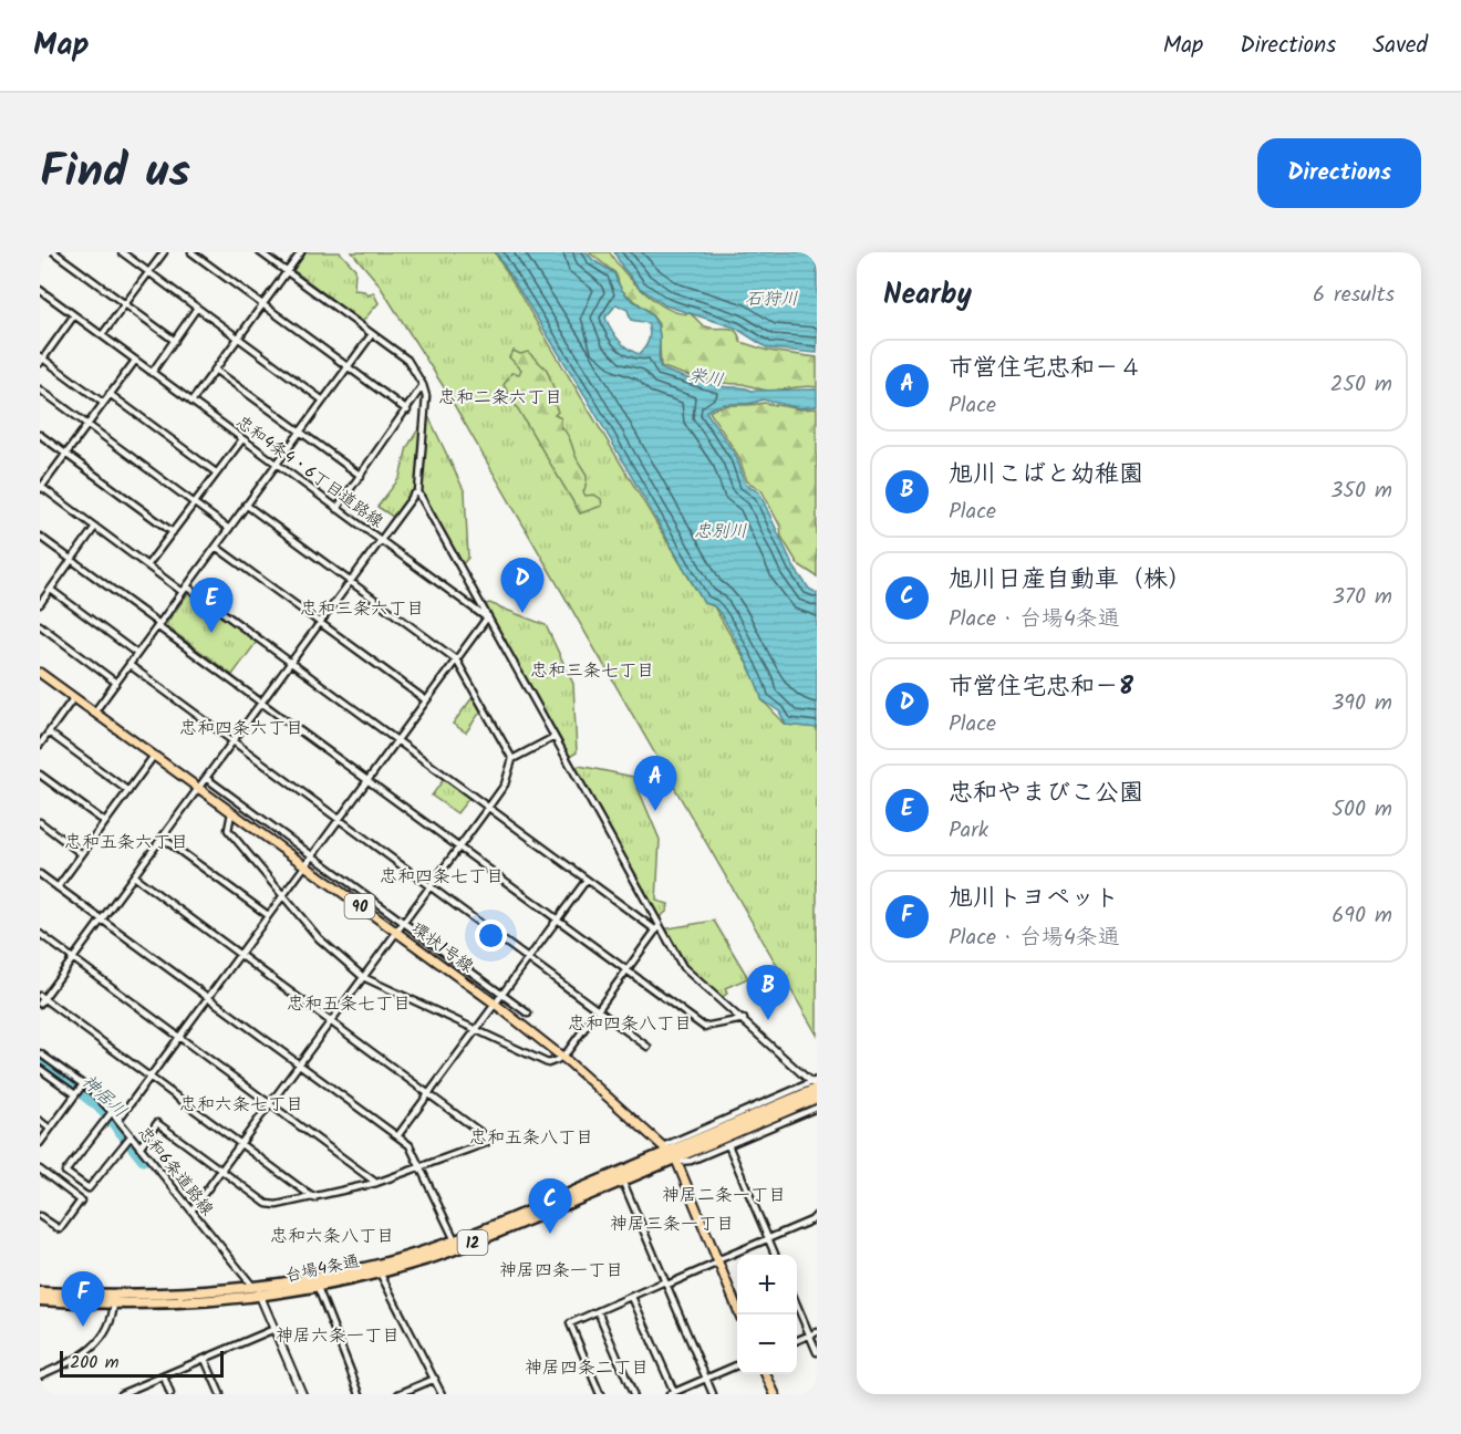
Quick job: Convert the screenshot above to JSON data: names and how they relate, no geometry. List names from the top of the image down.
{
  "streets": {
    "highway": ["12", "台場4条通"],
    "main road": ["90", "環状1号線"],
    "street": ["忠和4条4・6丁目道路線", "忠和6条道路線"]
  },
  "crossings": [
    ["忠和4条4・6丁目道路線", "環状1号線"],
    ["環状1号線", "台場4条通"],
    ["忠和6条道路線", "台場4条通"]
  ],
  "districts": [
    "忠和二条六丁目",
    "忠和三条六丁目",
    "忠和三条七丁目",
    "忠和四条六丁目",
    "忠和五条六丁目",
    "忠和四条七丁目",
    "忠和五条七丁目",
    "忠和四条八丁目",
    "忠和六条七丁目",
    "忠和五条八丁目",
    "神居二条一丁目",
    "神居三条一丁目",
    "忠和六条八丁目",
    "神居四条一丁目",
    "神居六条一丁目",
    "神居四条二丁目"
  ],
  "water": [
    "石狩川",
    "栄川",
    "忠別川",
    "神居川"
  ],
  "scale_bar": "200 m",
  "page": {
    "header": "Map",
    "nav": ["Map", "Directions", "Saved"],
    "title": "Find us",
    "buttons": "Directions",
    "heading": ["Nearby", "6 results"],
    "list": [
      {
        "mark": "A",
        "name": "市営住宅忠和－４",
        "note": "Place",
        "value": "250 m"
      },
      {
        "mark": "B",
        "name": "旭川こばと幼稚園",
        "note": "Place",
        "value": "350 m"
      },
      {
        "mark": "C",
        "name": "旭川日産自動車（株）",
        "note": "Place · 台場4条通",
        "value": "370 m"
      },
      {
        "mark": "D",
        "name": "市営住宅忠和－8",
        "note": "Place",
        "value": "390 m"
      },
      {
        "mark": "E",
        "name": "忠和やまびこ公園",
        "note": "Park",
        "value": "500 m"
      },
      {
        "mark": "F",
        "name": "旭川トヨペット",
        "note": "Place · 台場4条通",
        "value": "690 m"
      }
    ],
    "pins": [
      "D",
      "E",
      "A",
      "B",
      "C",
      "F"
    ],
    "map_buttons": ["+", "−"],
    "scale": "200 m"
  }
}
